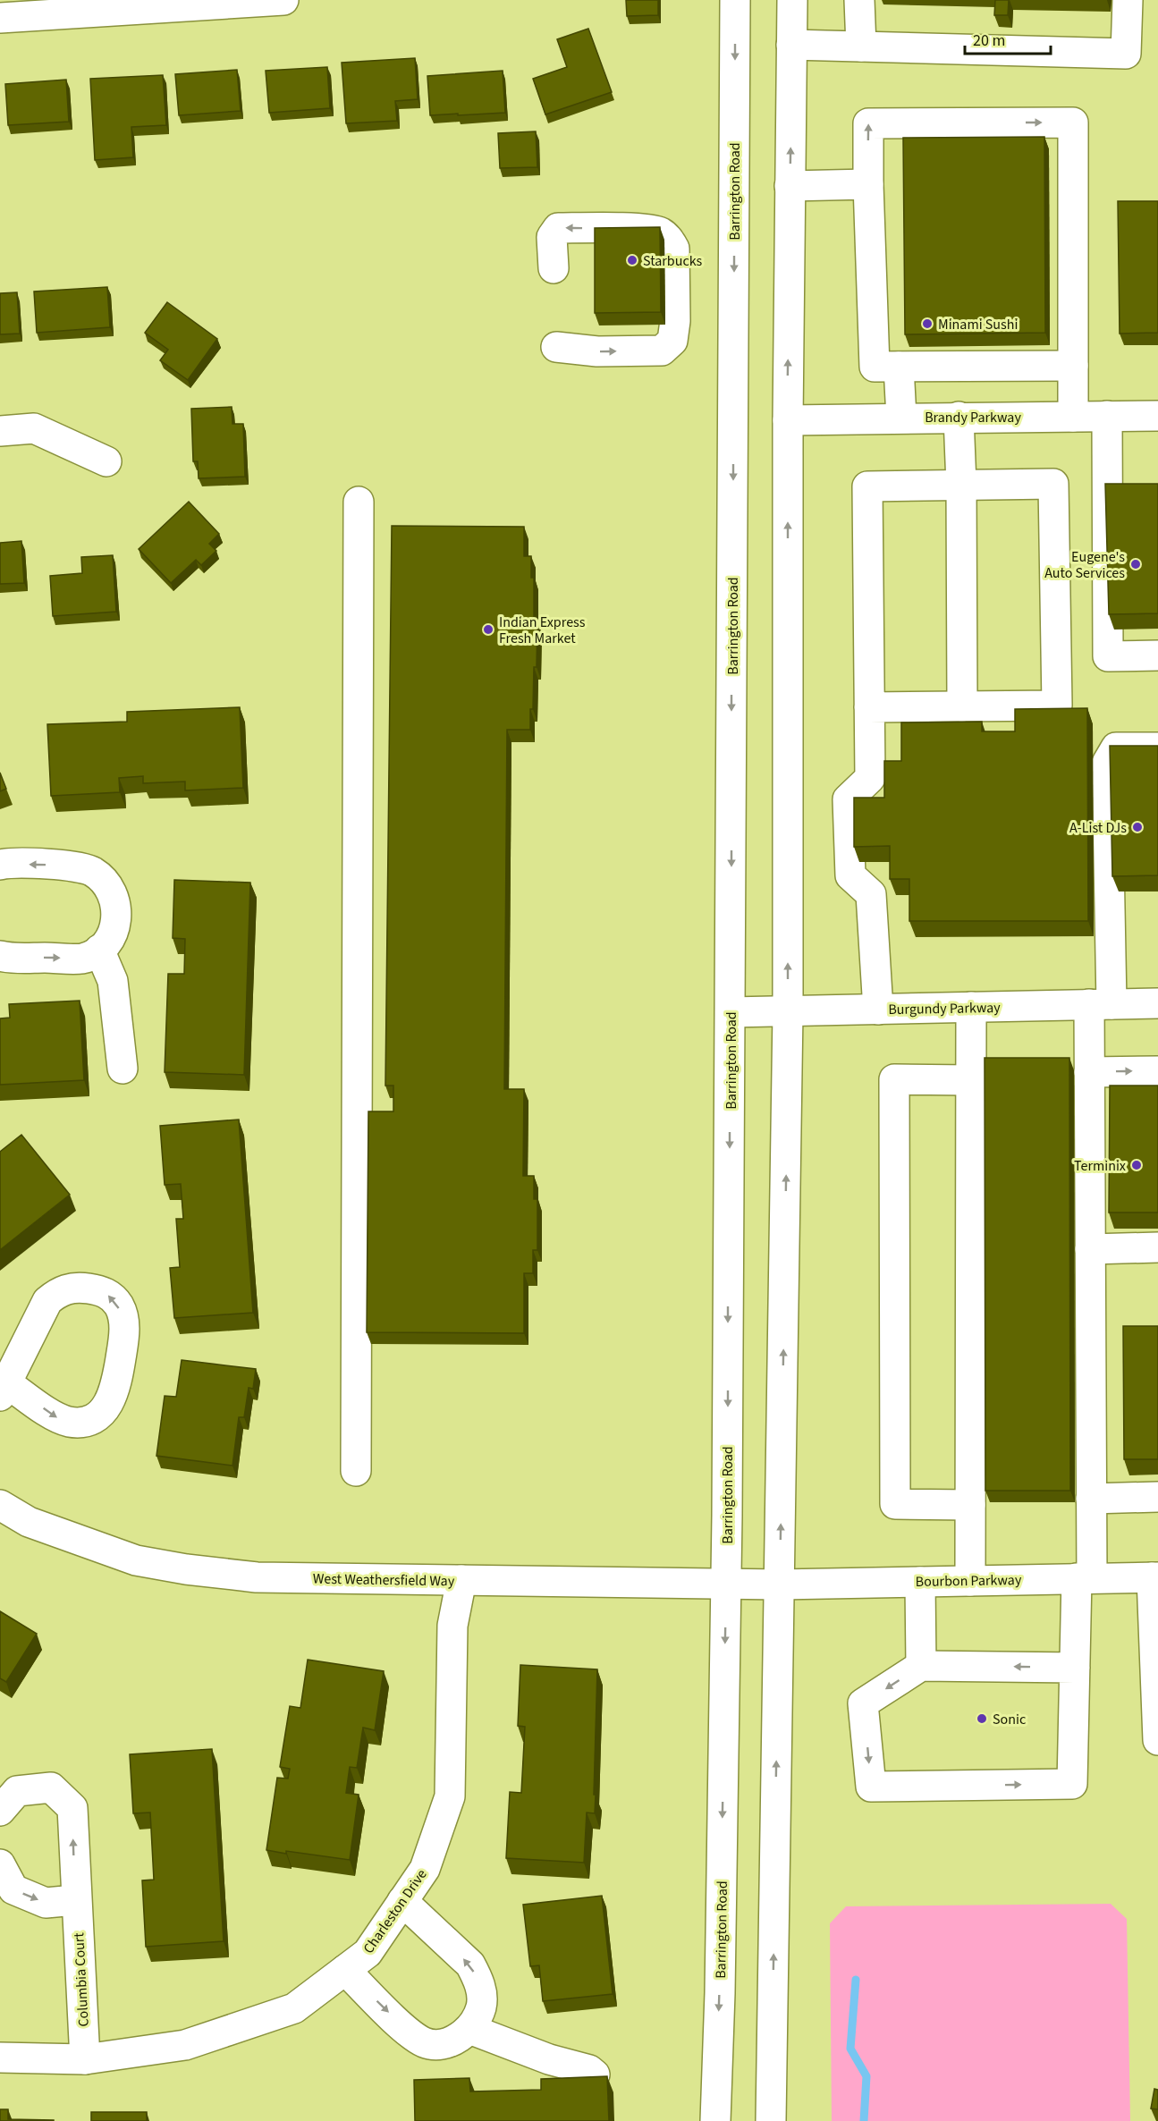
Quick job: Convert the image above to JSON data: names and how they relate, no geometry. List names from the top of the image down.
{
  "streets": {
    "street": [
      "Barrington Road",
      "Brandy Parkway",
      "Burgundy Parkway",
      "West Weathersfield Way",
      "Bourbon Parkway",
      "Charleston Drive",
      "Columbia Court"
    ]
  },
  "crossings": [
    ["Barrington Road", "Burgundy Parkway"],
    ["Barrington Road", "West Weathersfield Way"],
    ["West Weathersfield Way", "Bourbon Parkway"],
    ["West Weathersfield Way", "Charleston Drive"],
    ["Charleston Drive", "Columbia Court"]
  ],
  "places": [
    "Starbucks",
    "Minami Sushi",
    "Eugene's Auto Services",
    "Indian Express Fresh Market",
    "A-List DJs",
    "Terminix",
    "Sonic"
  ],
  "scale_bar": "20 m"
}
